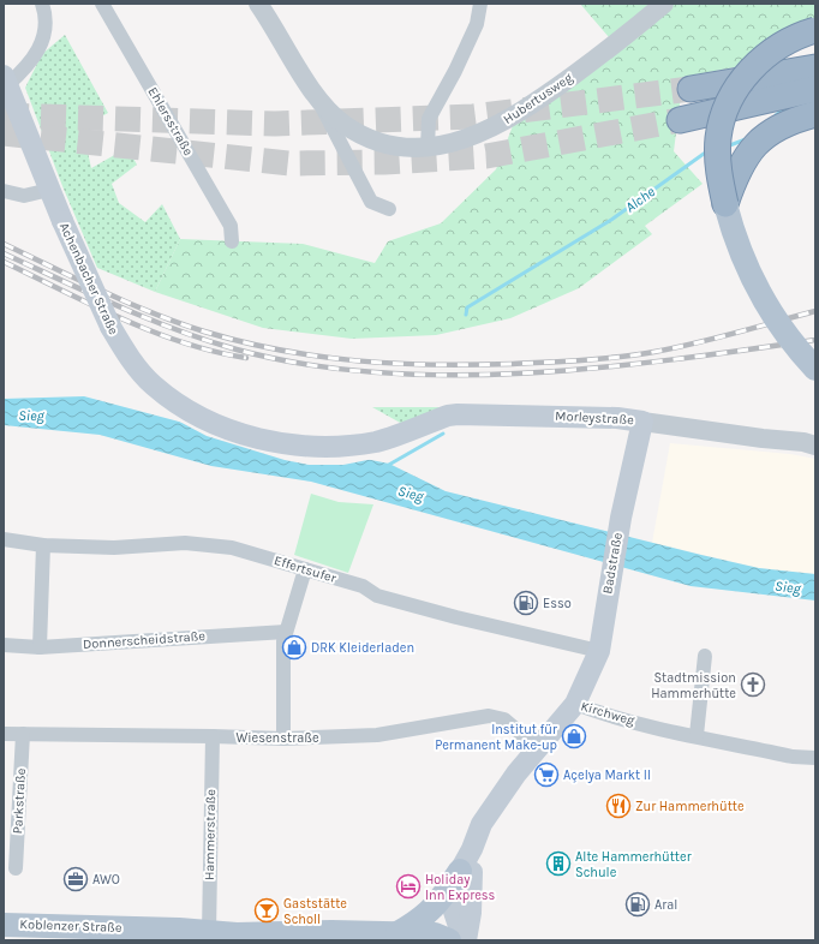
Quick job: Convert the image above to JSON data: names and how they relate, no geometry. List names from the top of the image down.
{
  "streets": {
    "main road": [
      "Achenbacher Straße",
      "Morleystraße",
      "Badstraße",
      "Kirchweg",
      "Koblenzer Straße"
    ],
    "street": [
      "Hubertusweg",
      "Ehlersstraße",
      "Effertsufer",
      "Donnerscheidstraße",
      "Wiesenstraße",
      "Parkstraße",
      "Hammerstraße"
    ]
  },
  "crossings": [
    ["Achenbacher Straße", "Morleystraße"],
    ["Morleystraße", "Badstraße"],
    ["Badstraße", "Effertsufer"],
    ["Badstraße", "Kirchweg"],
    ["Kirchweg", "Wiesenstraße"],
    ["Wiesenstraße", "Parkstraße"],
    ["Wiesenstraße", "Hammerstraße"],
    ["Hammerstraße", "Koblenzer Straße"]
  ],
  "water": ["Alche", "Sieg"],
  "places": {
    "fuel station": ["Esso", "Aral"],
    "shop": ["DRK Kleiderladen", "Institut für Permanent Make-up"],
    "church": ["Stadtmission Hammerhütte"],
    "supermarket": ["Açelya Markt II"],
    "restaurant": ["Zur Hammerhütte"],
    "building": ["Alte Hammerhütter Schule"],
    "office": ["AWO"],
    "hotel": ["Holiday Inn Express"],
    "bar": ["Gaststätte Scholl"]
  }
}
